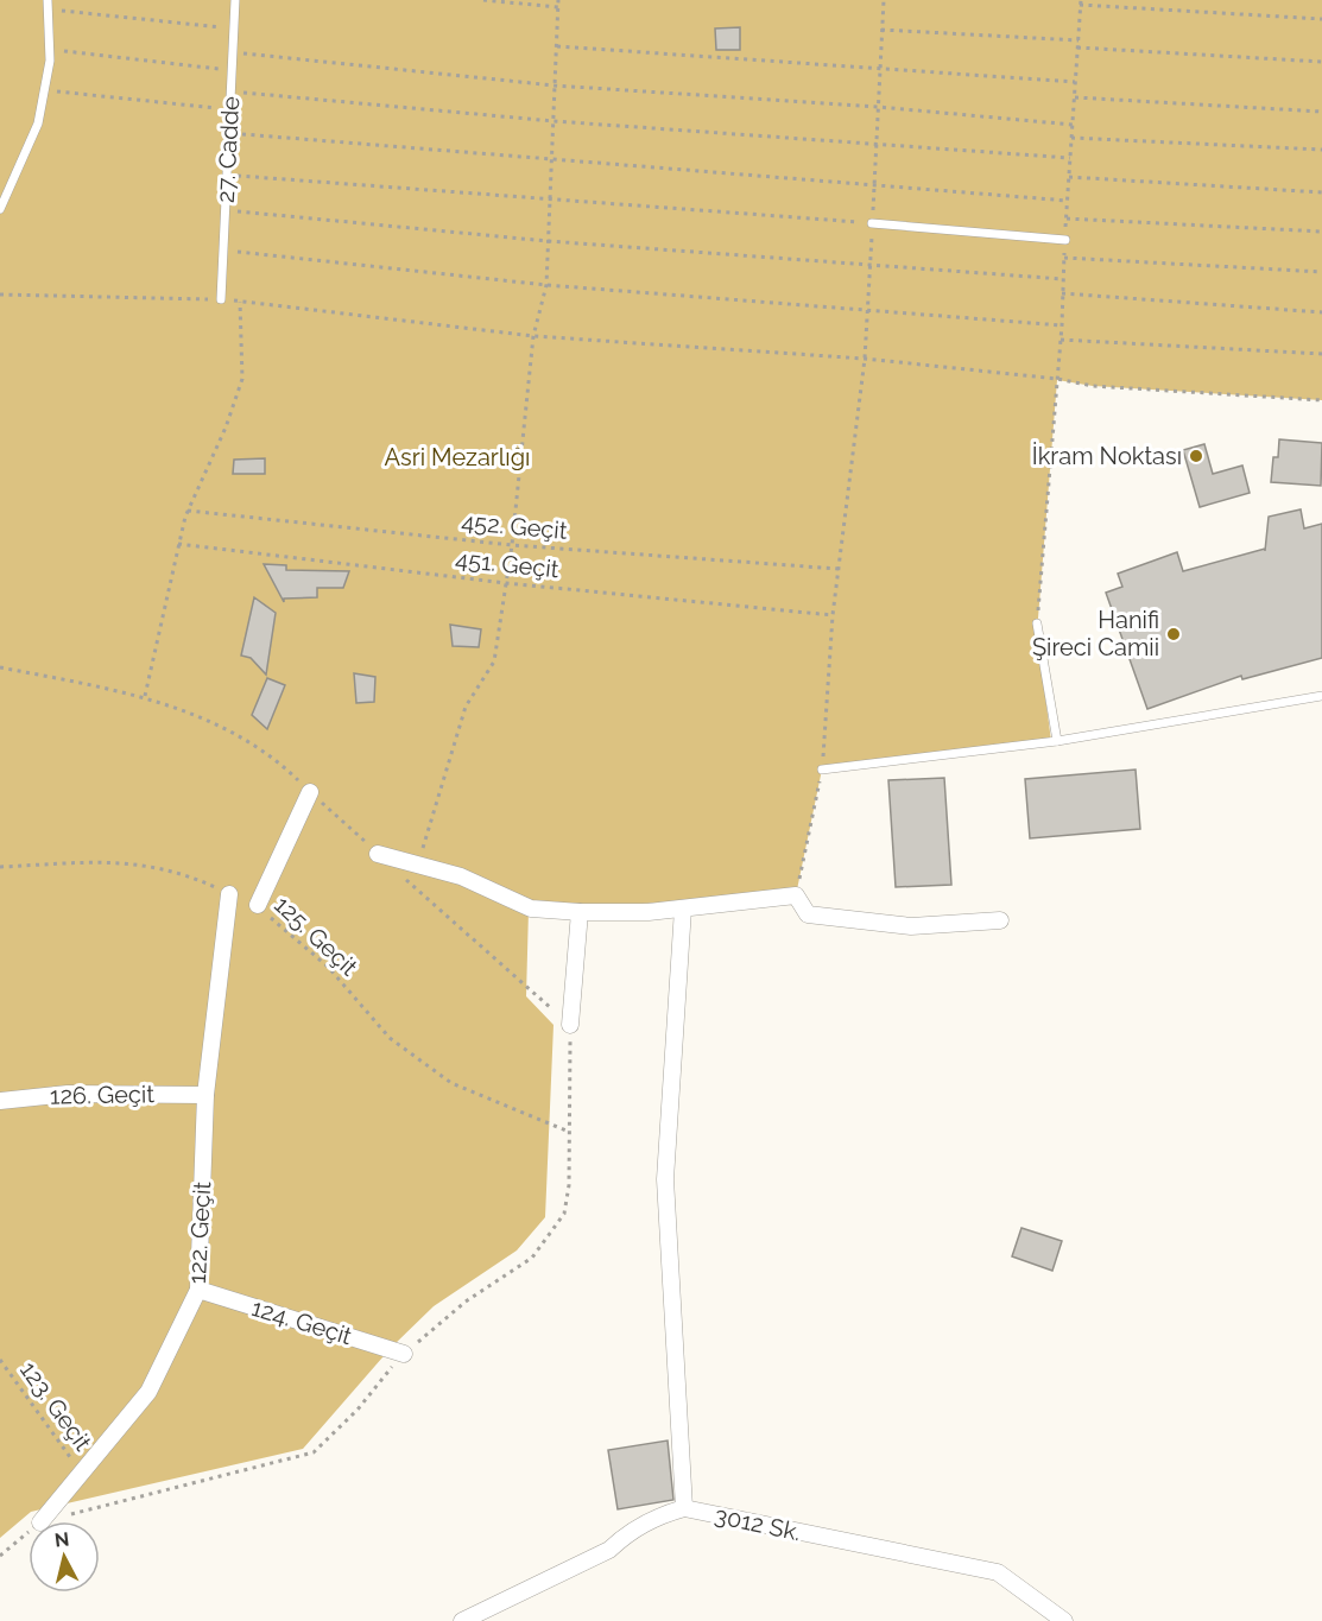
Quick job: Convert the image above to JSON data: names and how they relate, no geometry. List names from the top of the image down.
{
  "streets": {
    "street": [
      "126. Geçit",
      "122. Geçit",
      "124. Geçit",
      "3012 Sk."
    ],
    "lane": ["27. Cadde"],
    "path": [
      "452. Geçit",
      "451. Geçit",
      "125. Geçit",
      "123. Geçit"
    ]
  },
  "crossings": [
    ["126. Geçit", "122. Geçit"],
    ["122. Geçit", "124. Geçit"],
    ["122. Geçit", "123. Geçit"]
  ],
  "parks": ["Asri Mezarlığı"],
  "places": ["İkram Noktası", "Hanifi Şireci Camii"],
  "north": "top"
}
